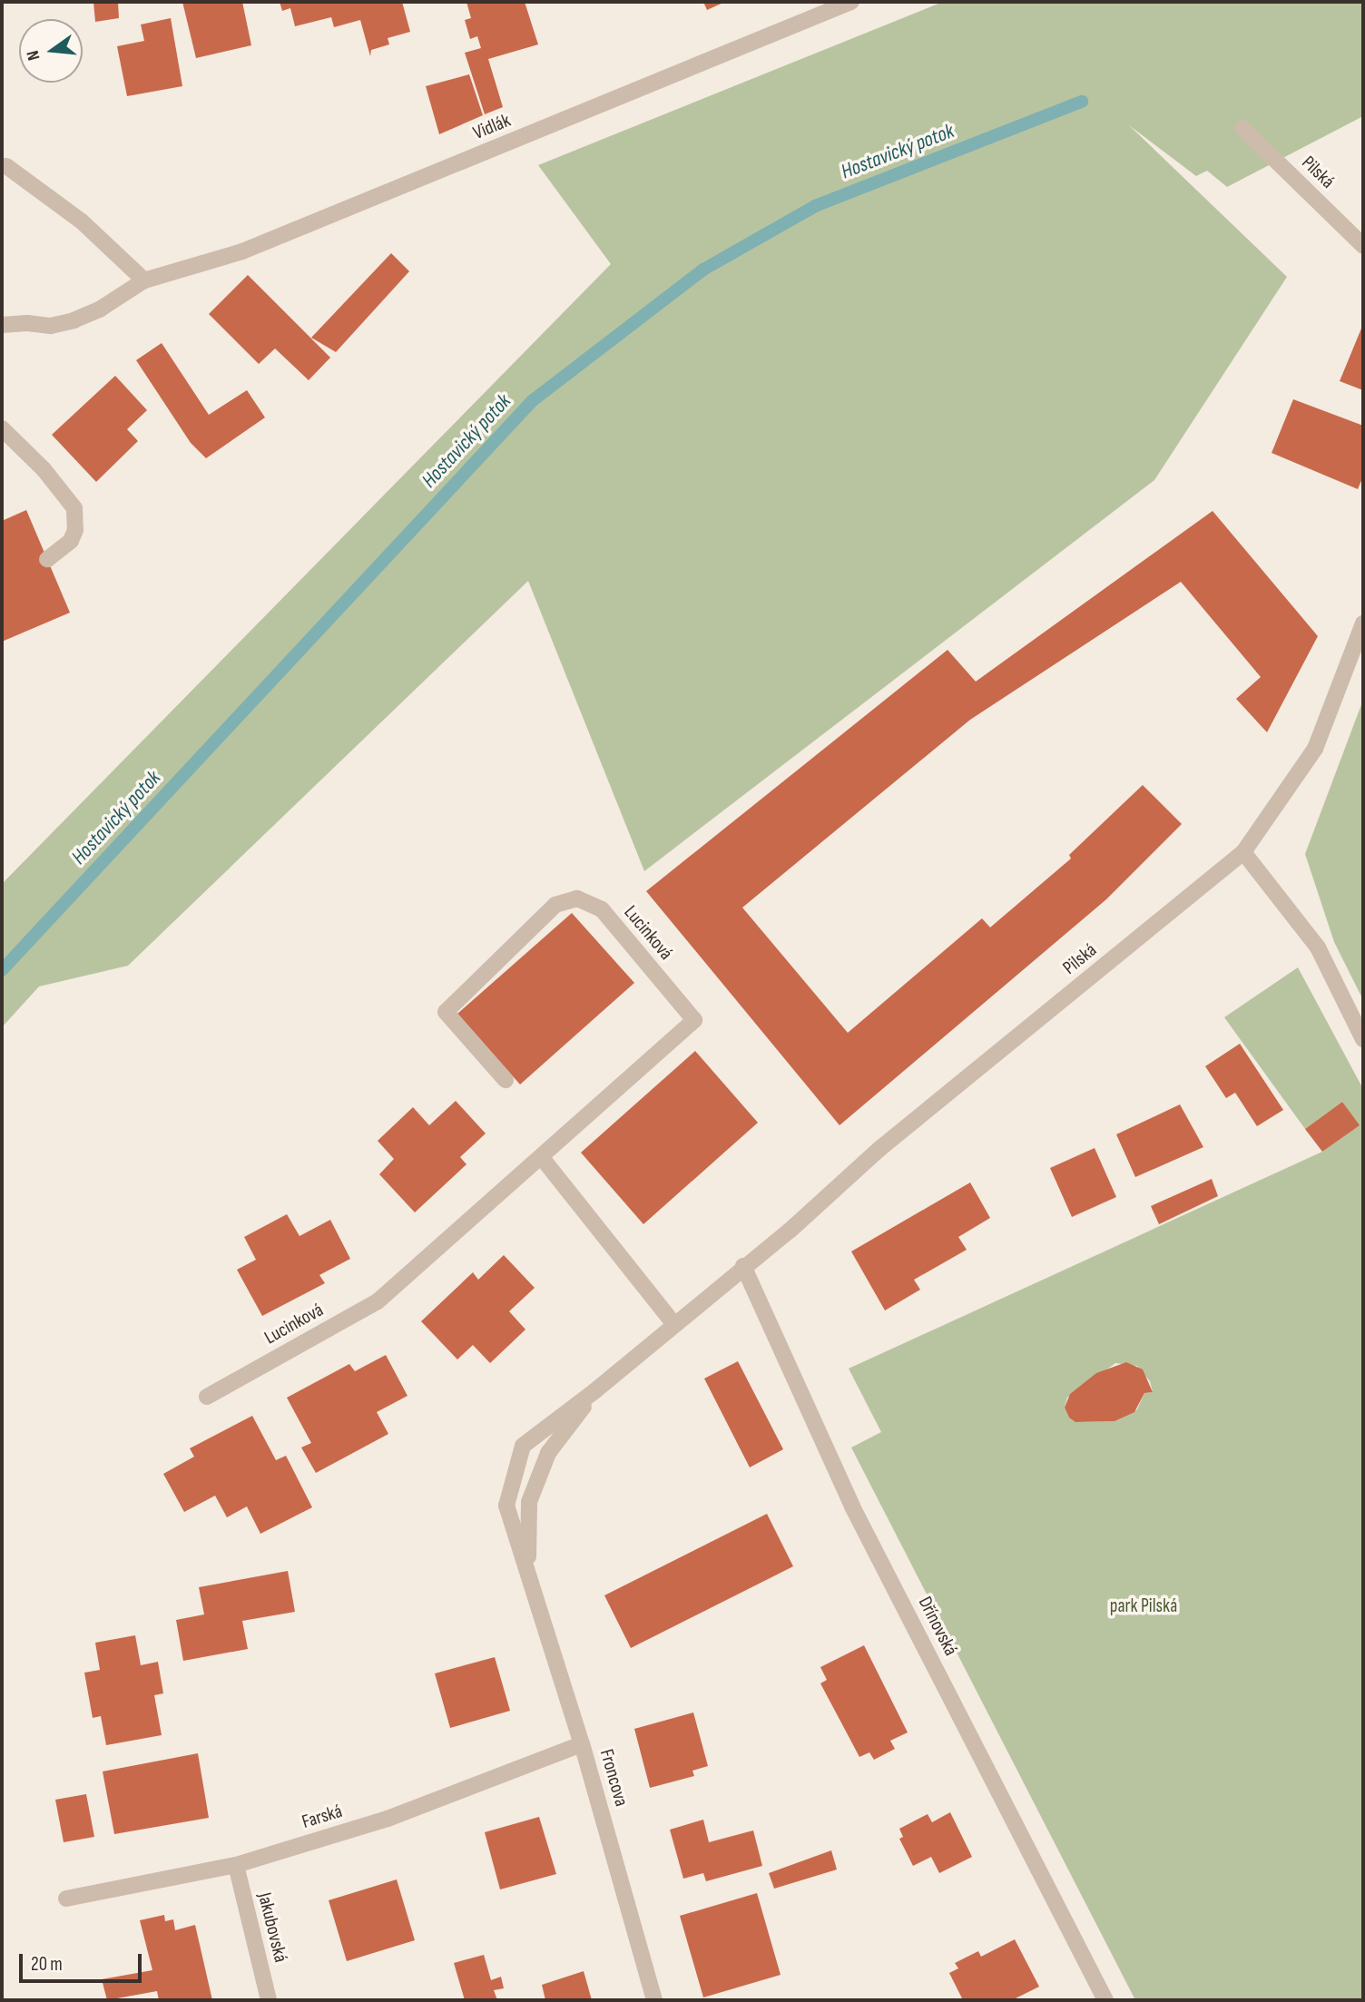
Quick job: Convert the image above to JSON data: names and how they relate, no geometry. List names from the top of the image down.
{
  "streets": {
    "street": [
      "Vidlák",
      "Pilská",
      "Lucinková",
      "Dřínovská",
      "Froncova",
      "Farská",
      "Jakubovská"
    ]
  },
  "crossings": [
    ["Pilská", "Dřínovská"],
    ["Pilská", "Froncova"],
    ["Dřínovská", "Froncova"],
    ["Froncova", "Farská"],
    ["Farská", "Jakubovská"]
  ],
  "water": ["Hostavický potok"],
  "parks": ["park Pilská"],
  "scale_bar": "20 m",
  "north": "left"
}
